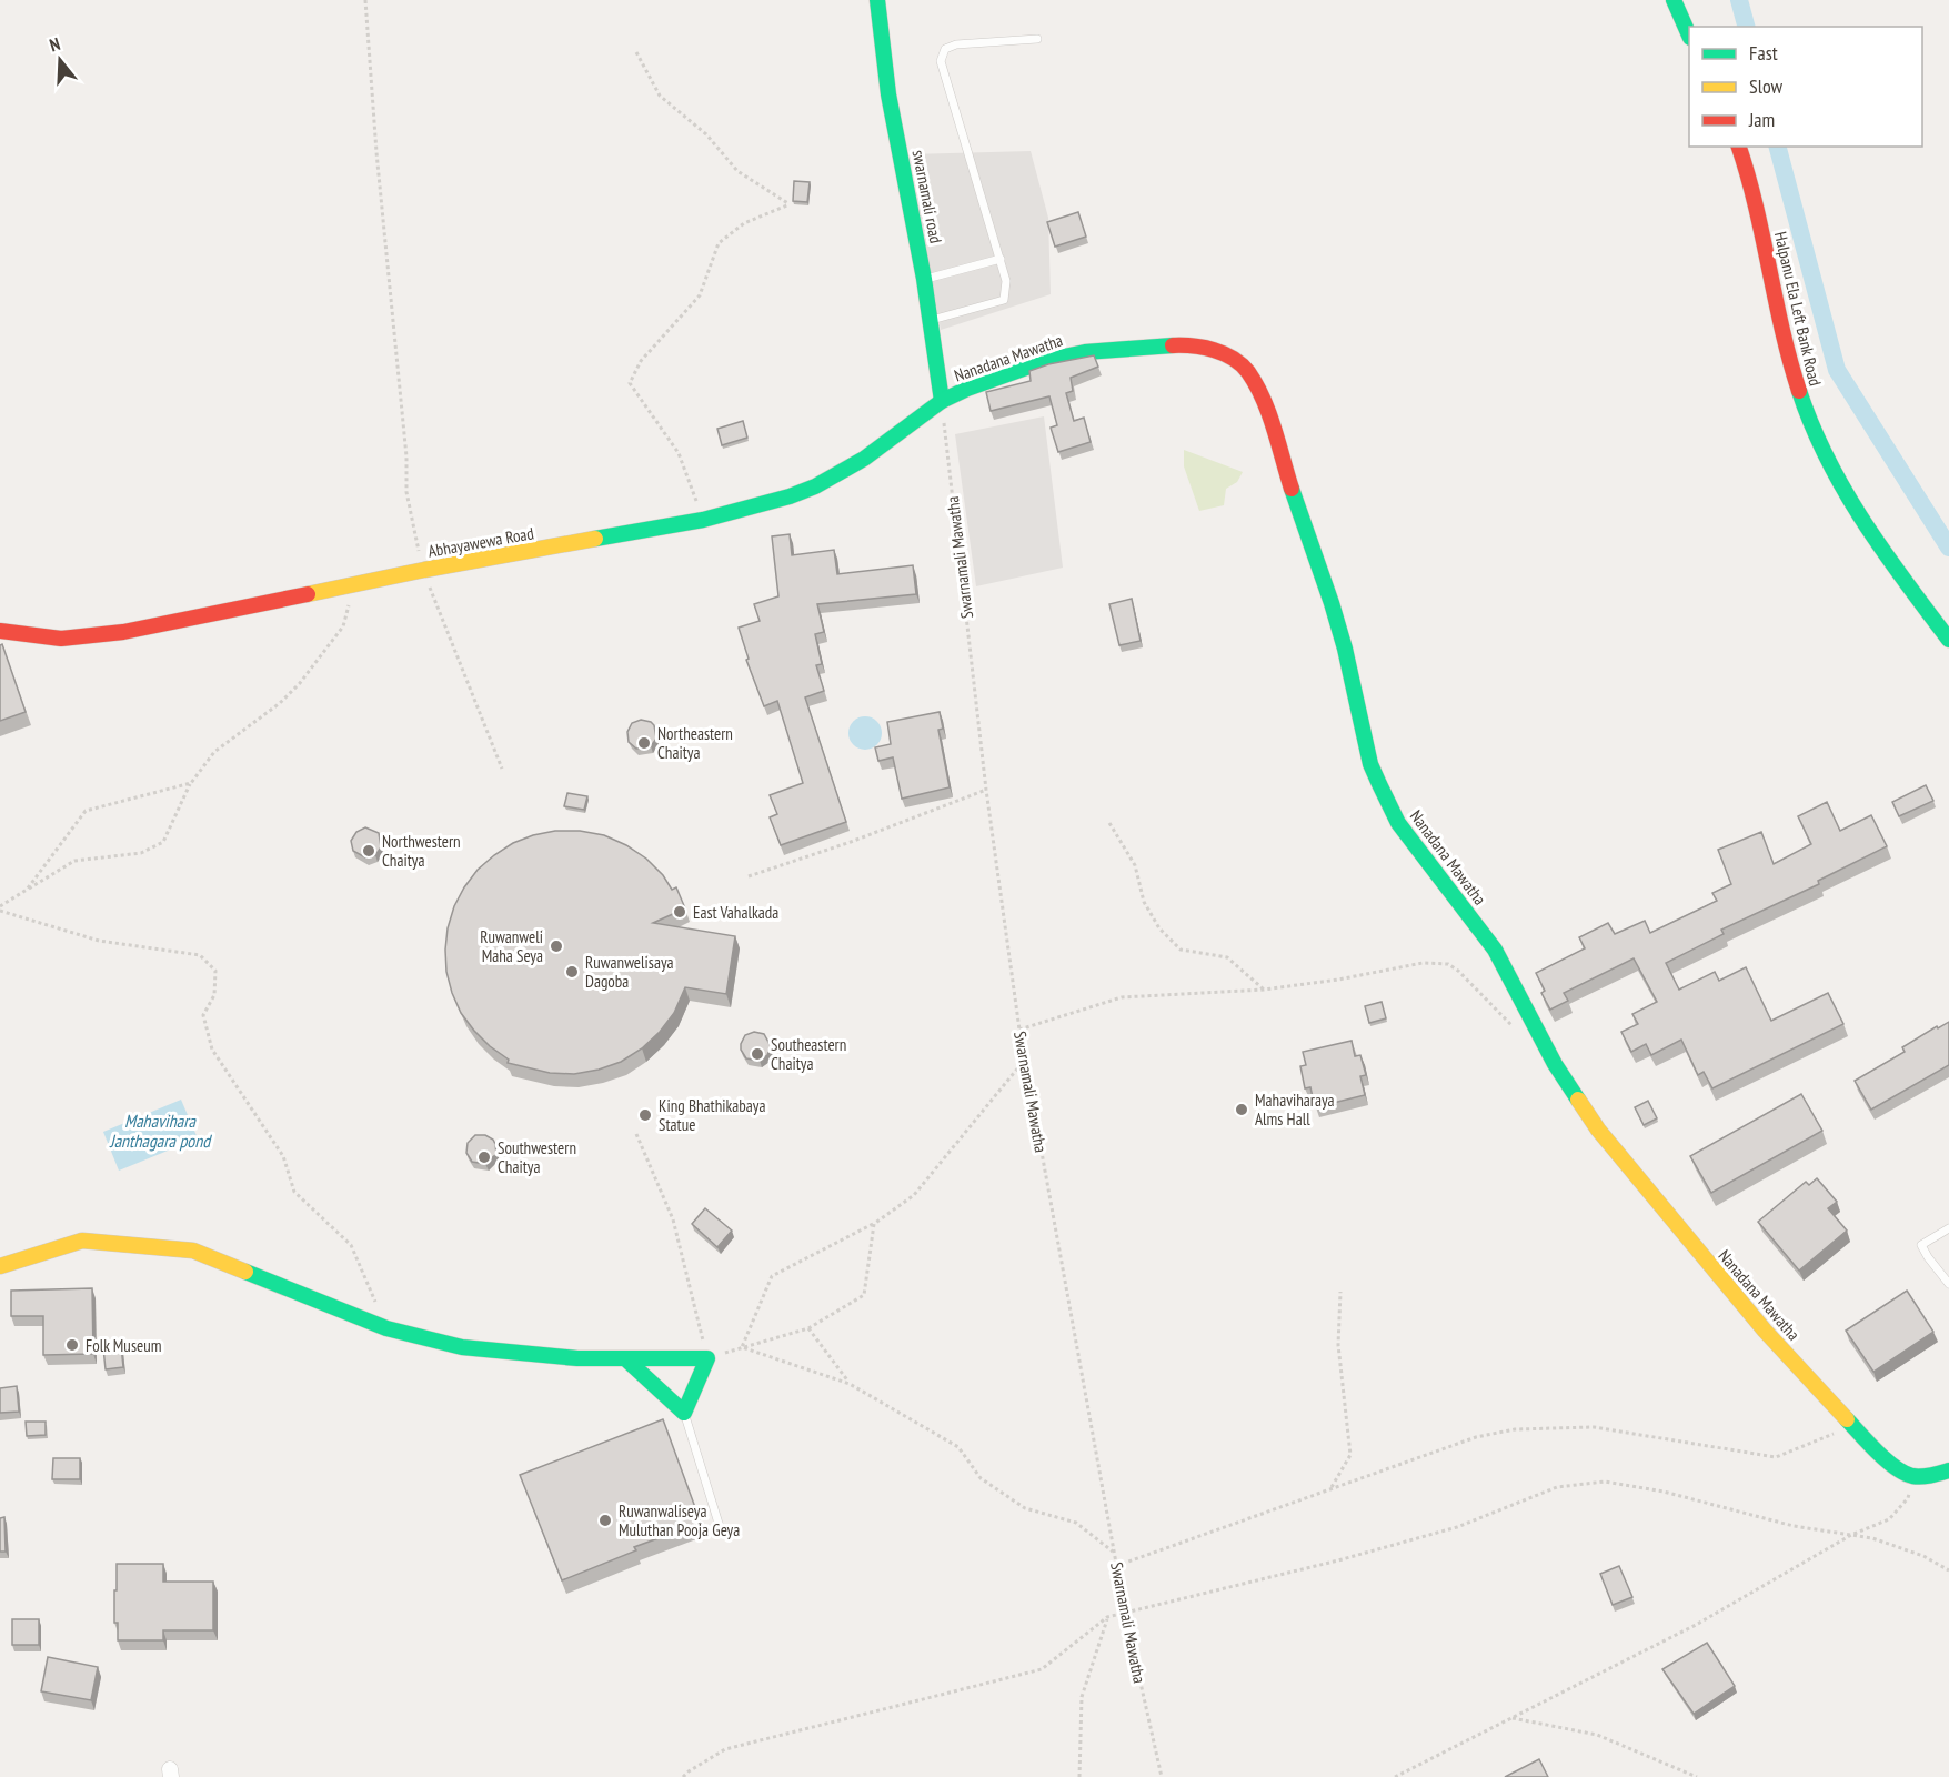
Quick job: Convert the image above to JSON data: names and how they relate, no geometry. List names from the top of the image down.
{
  "streets": {
    "main road": [
      "swarnamali road",
      "Halpanu Ela Left Bank Road",
      "Nanadana Mawatha",
      "Abhayawewa Road"
    ],
    "path": ["Swarnamali Mawatha"]
  },
  "crossings": [
    ["swarnamali road", "Nanadana Mawatha"],
    ["swarnamali road", "Abhayawewa Road"],
    ["swarnamali road", "Swarnamali Mawatha"],
    ["Nanadana Mawatha", "Abhayawewa Road"],
    ["Nanadana Mawatha", "Swarnamali Mawatha"],
    ["Abhayawewa Road", "Swarnamali Mawatha"]
  ],
  "water": ["Mahavihara Janthagara pond"],
  "places": [
    "Northeastern Chaitya",
    "Northwestern Chaitya",
    "East Vahalkada",
    "Ruwanweli Maha Seya",
    "Ruwanwelisaya Dagoba",
    "Southeastern Chaitya",
    "Mahaviharaya Alms Hall",
    "King Bhathikabaya Statue",
    "Southwestern Chaitya",
    "Folk Museum",
    "Ruwanwaliseya Muluthan Pooja Geya"
  ],
  "legend": ["Fast", "Slow", "Jam"],
  "north": "top"
}
